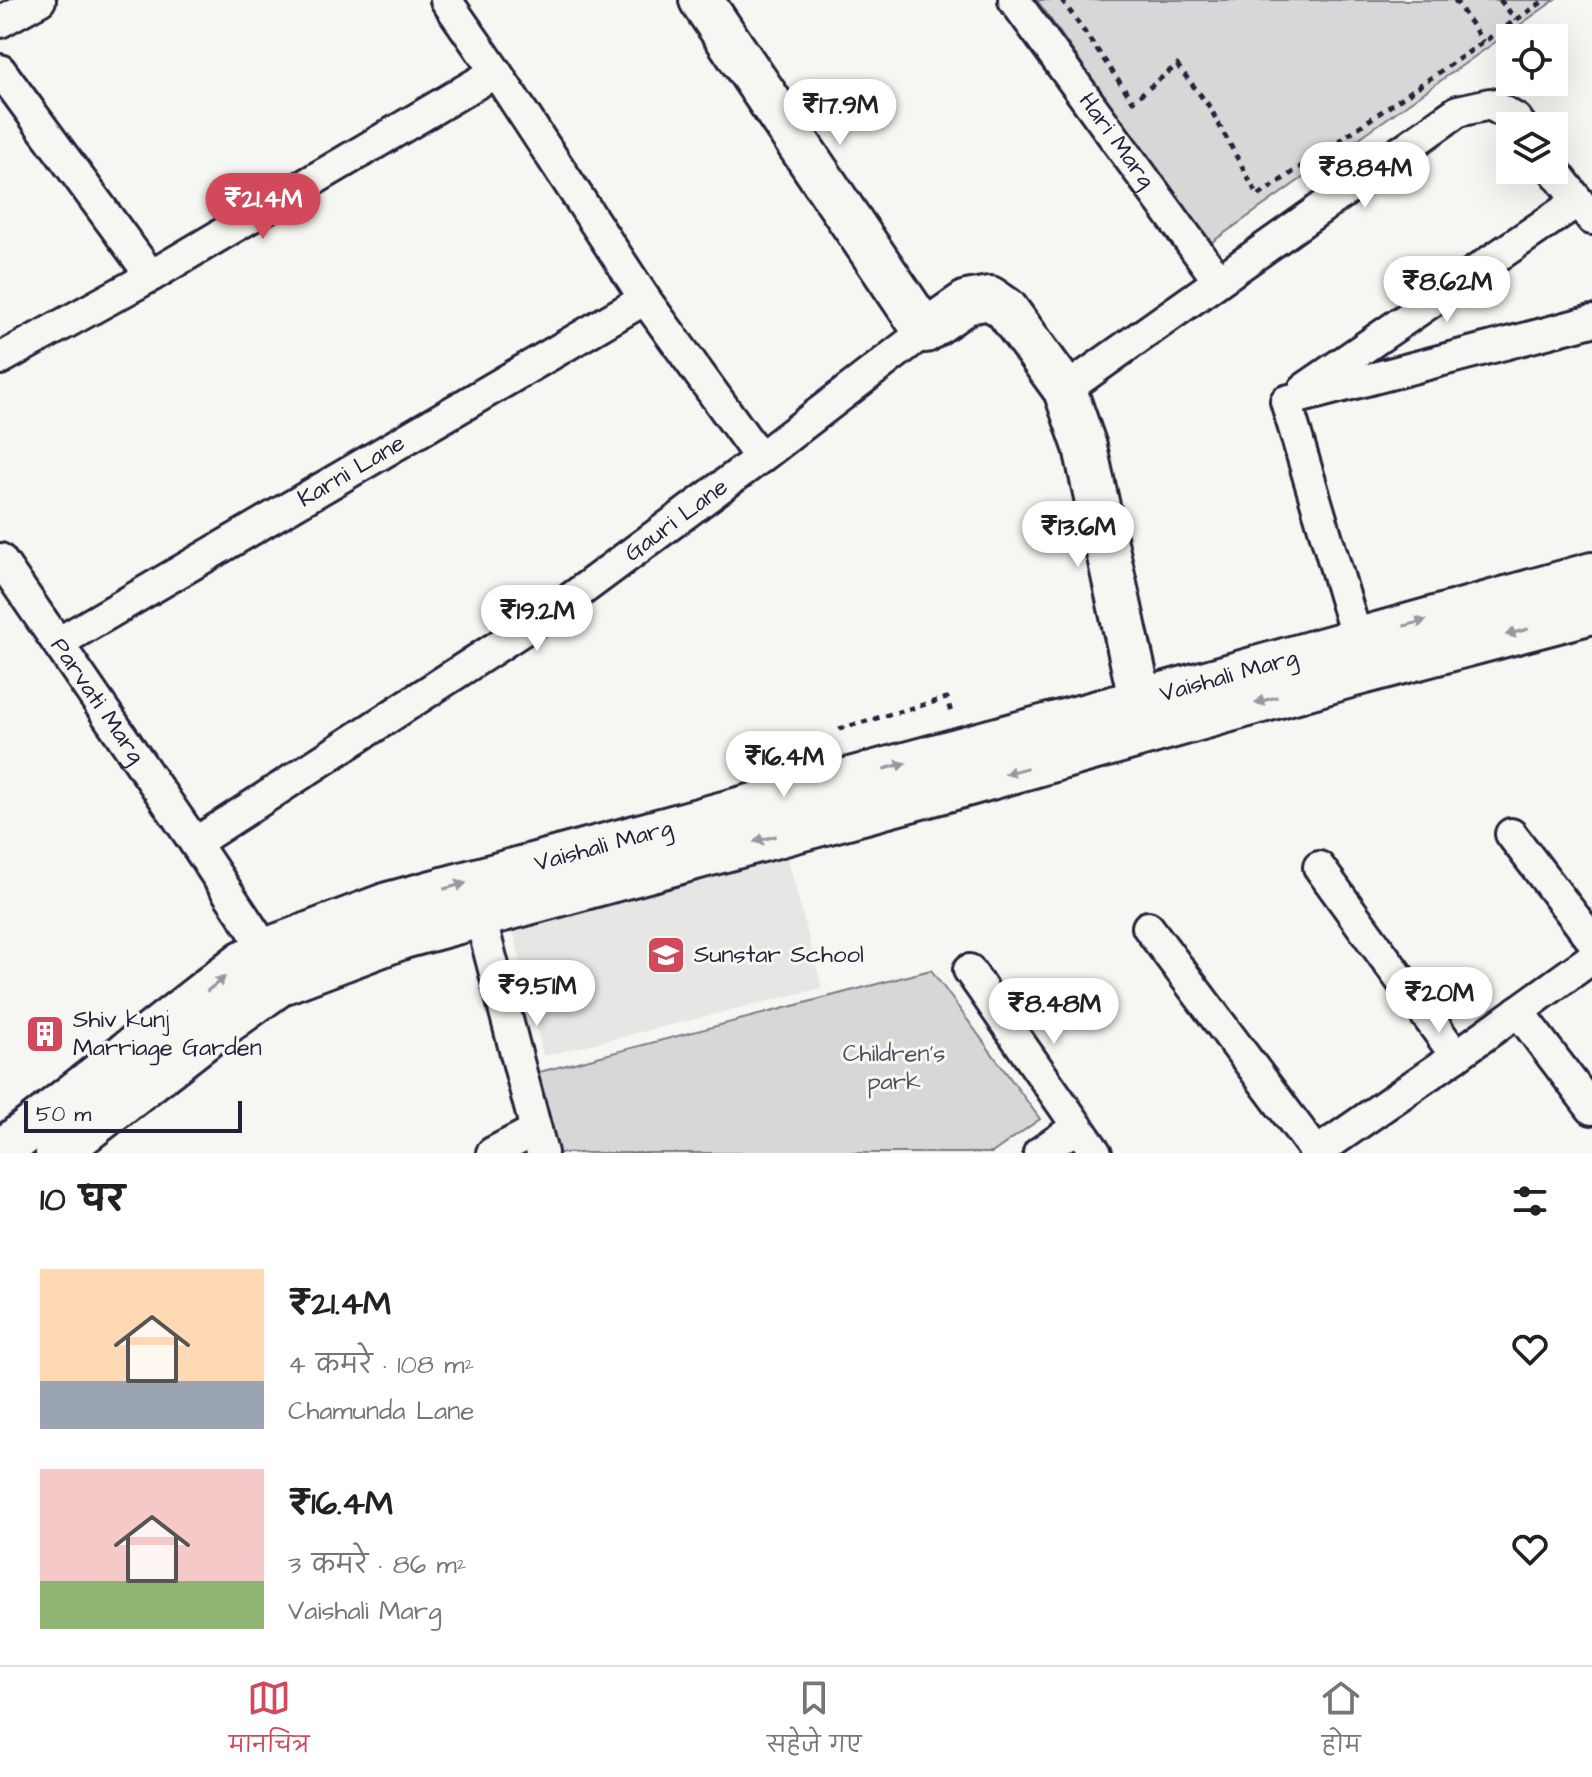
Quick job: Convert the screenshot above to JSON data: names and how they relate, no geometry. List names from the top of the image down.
{
  "streets": {
    "street": [
      "Hari Marg",
      "Karni Lane",
      "Gauri Lane",
      "Vaishali Marg",
      "Parvati Marg"
    ]
  },
  "crossings": [
    ["Karni Lane", "Parvati Marg"],
    ["Gauri Lane", "Parvati Marg"]
  ],
  "parks": ["Children's park"],
  "places": {
    "school or university": ["Sunstar School"],
    "building": ["Shiv kunj Marriage Garden"]
  },
  "scale_bar": "50 m",
  "page": {
    "price": [
      "₹17.9M",
      "₹8.84M",
      "₹21.4M",
      "₹8.62M",
      "₹13.6M",
      "₹19.2M",
      "₹16.4M",
      "₹9.51M",
      "₹20M",
      "₹8.48M"
    ],
    "scale": "50 m",
    "heading": "10 घर",
    "list": [
      {
        "name": "₹21.4M",
        "note": "4 कमरे · 108 m² · Chamunda Lane"
      },
      {
        "name": "₹16.4M",
        "note": "3 कमरे · 86 m² · Vaishali Marg"
      }
    ],
    "tabs": ["मानचित्र", "सहेजे गए", "होम"]
  }
}
